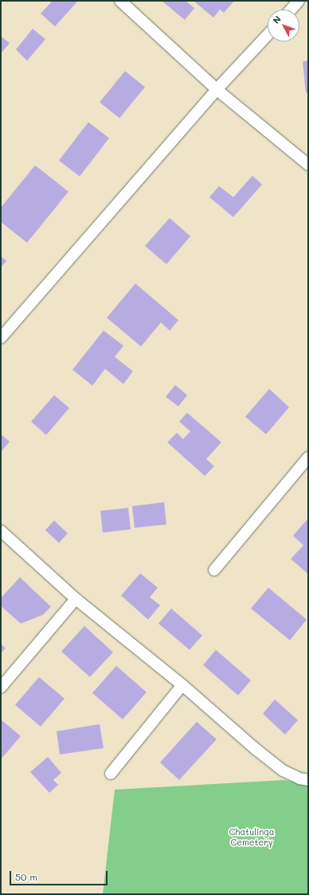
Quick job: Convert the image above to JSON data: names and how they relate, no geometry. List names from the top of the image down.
{
  "parks": ["Chatulinga Cemetery"],
  "scale_bar": "50 m",
  "north": "top left"
}
